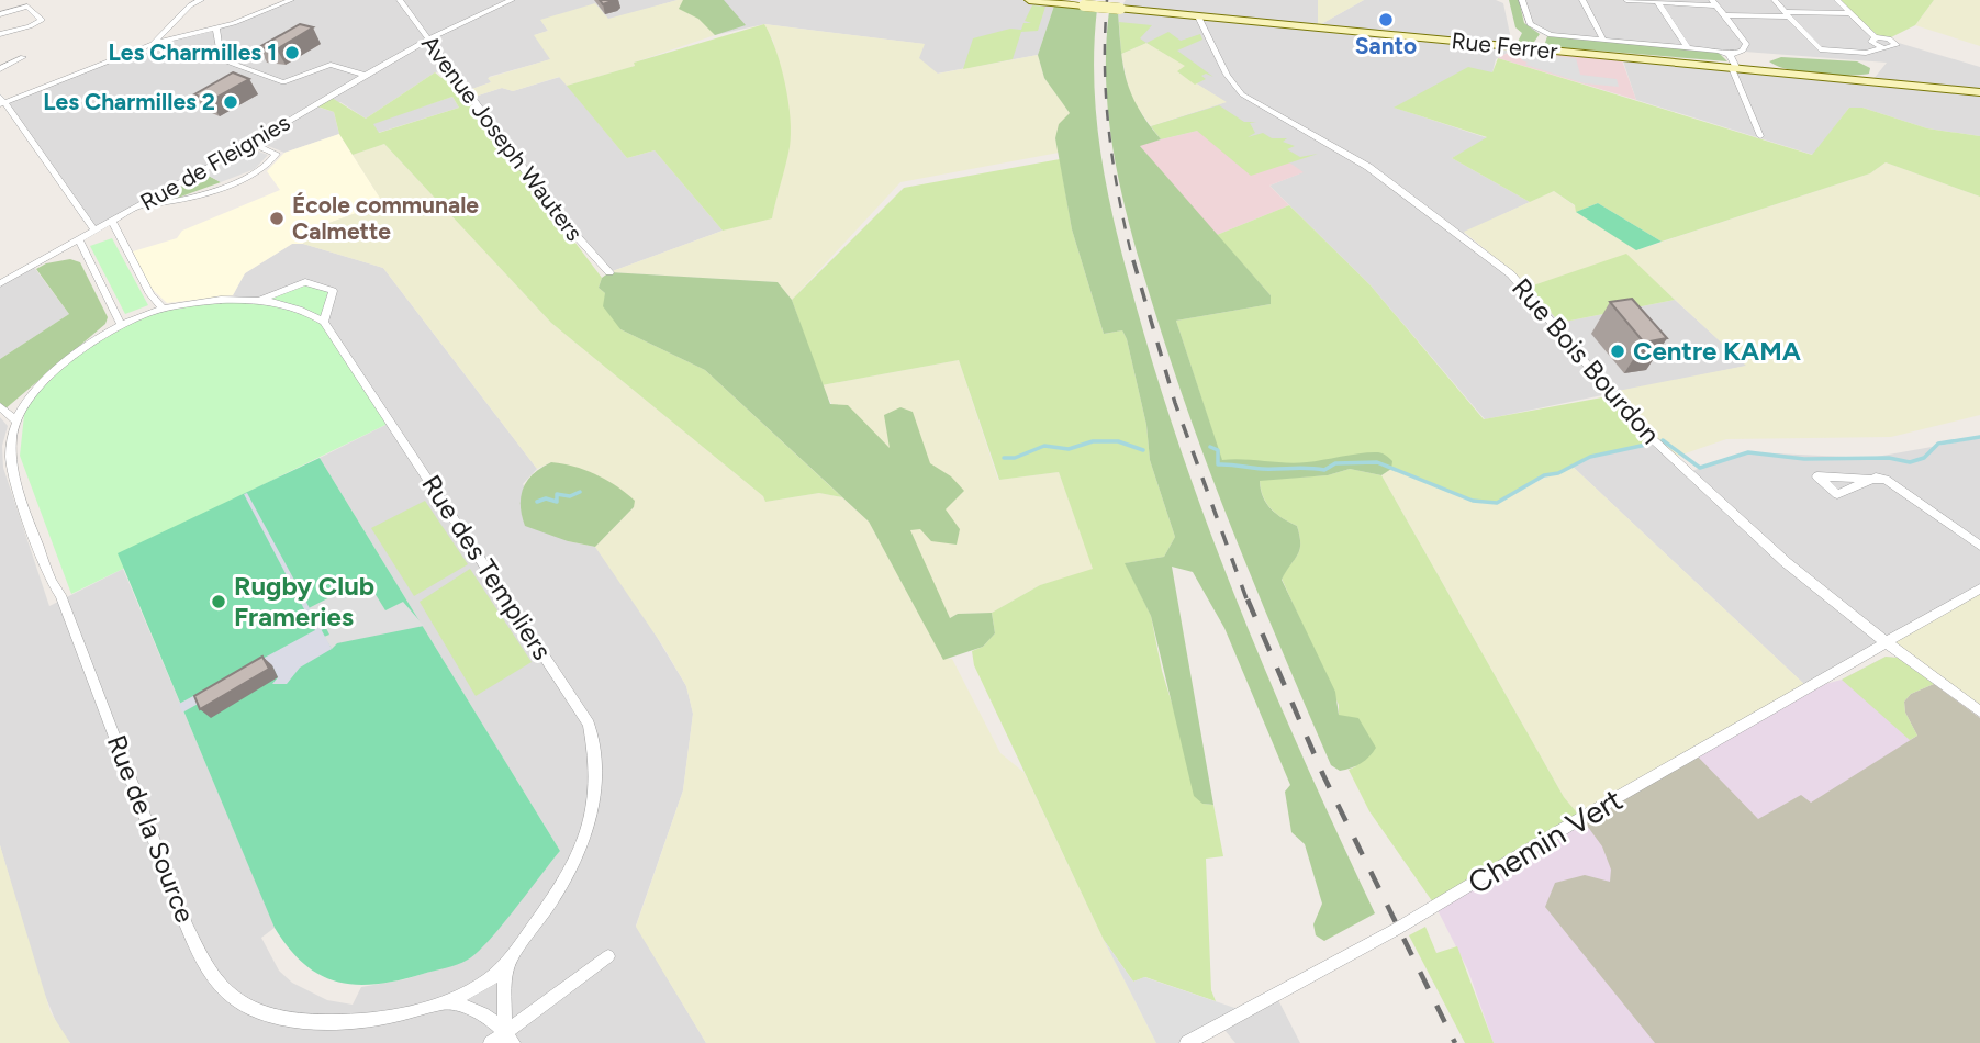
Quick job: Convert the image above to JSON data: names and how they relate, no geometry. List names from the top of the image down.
{
  "streets": {
    "main road": ["Rue Ferrer"],
    "street": [
      "Avenue Joseph Wauters",
      "Rue de Fleignies",
      "Rue Bois Bourdon",
      "Rue des Templiers",
      "Rue de la Source",
      "Chemin Vert"
    ]
  },
  "crossings": [
    ["Rue Ferrer", "Rue Bois Bourdon"],
    ["Avenue Joseph Wauters", "Rue de Fleignies"],
    ["Rue Bois Bourdon", "Chemin Vert"],
    ["Rue des Templiers", "Rue de la Source"]
  ],
  "places": [
    "Santo",
    "Les Charmilles 1",
    "Les Charmilles 2",
    "École communale Calmette",
    "Centre KAMA",
    "Rugby Club Frameries"
  ]
}
